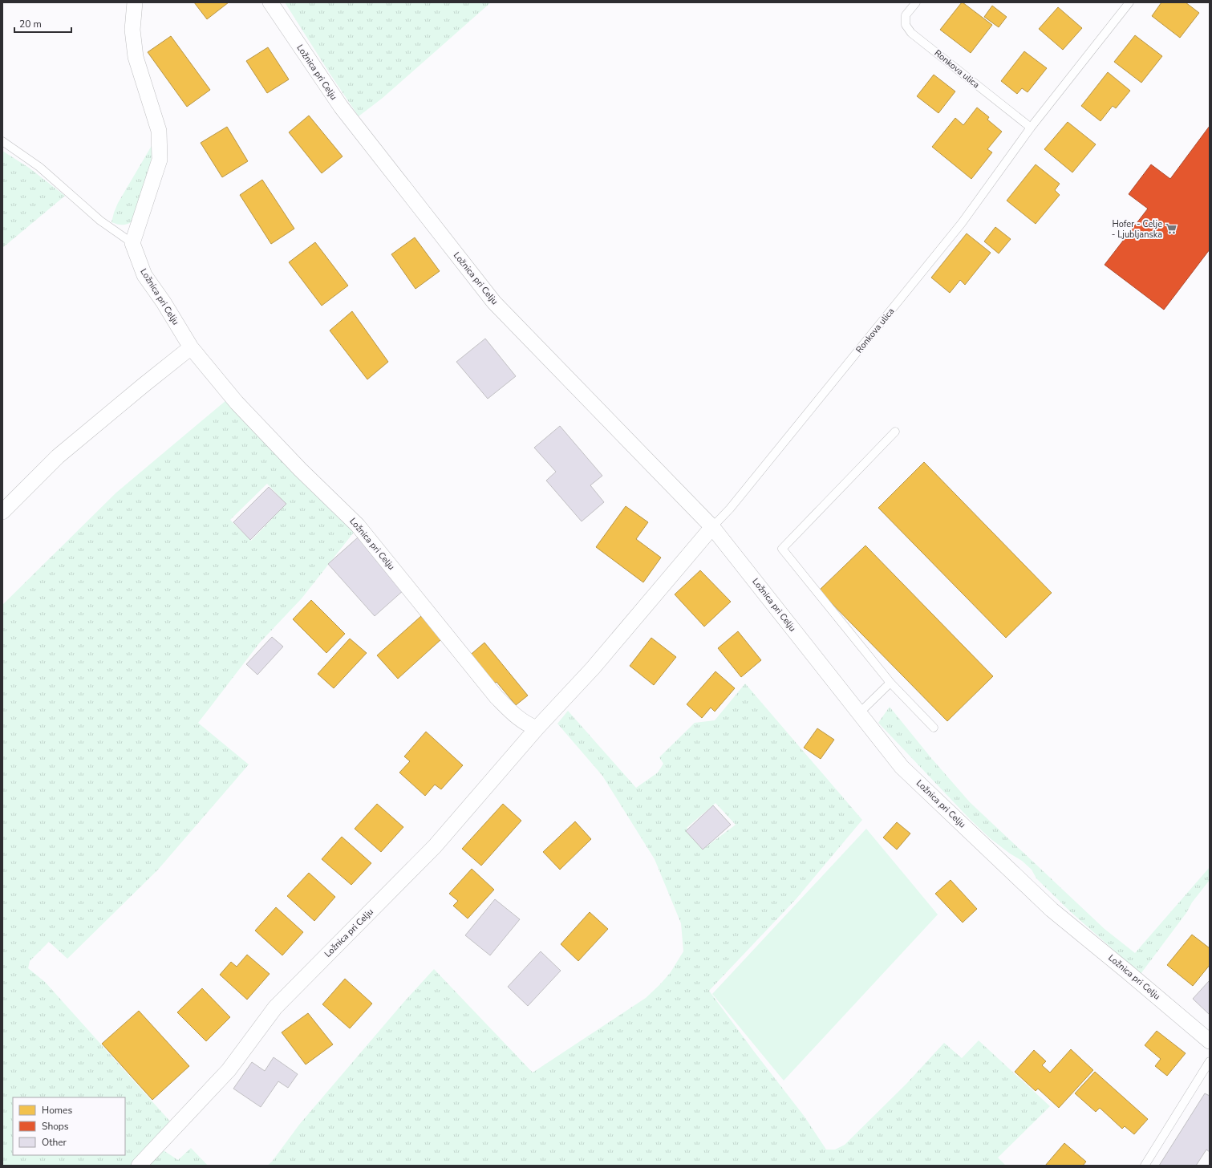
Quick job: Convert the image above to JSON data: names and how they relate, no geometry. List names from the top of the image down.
{
  "streets": {
    "street": ["Ložnica pri Celju"],
    "lane": ["Ronkova ulica"]
  },
  "crossings": [
    ["Ronkova ulica", "Ložnica pri Celju"]
  ],
  "places": {
    "supermarket": ["Hofer - Celje - Ljubljanska"]
  },
  "legend": ["Homes", "Shops", "Other"],
  "scale_bar": "20 m"
}
